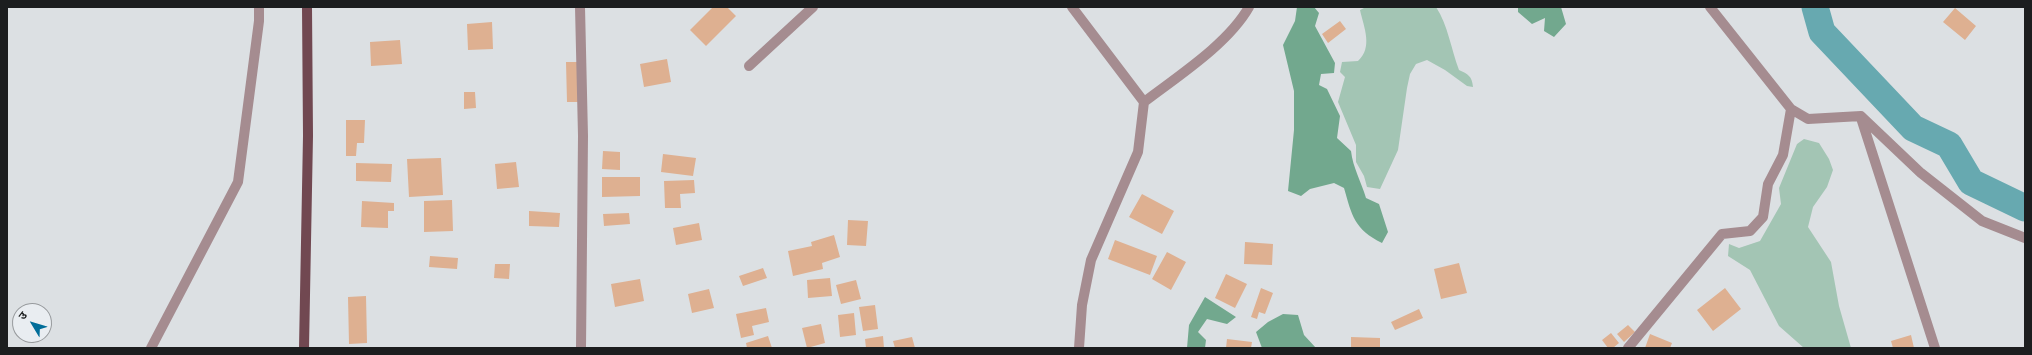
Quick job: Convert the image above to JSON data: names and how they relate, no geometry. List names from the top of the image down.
{
  "north": "top left"
}
